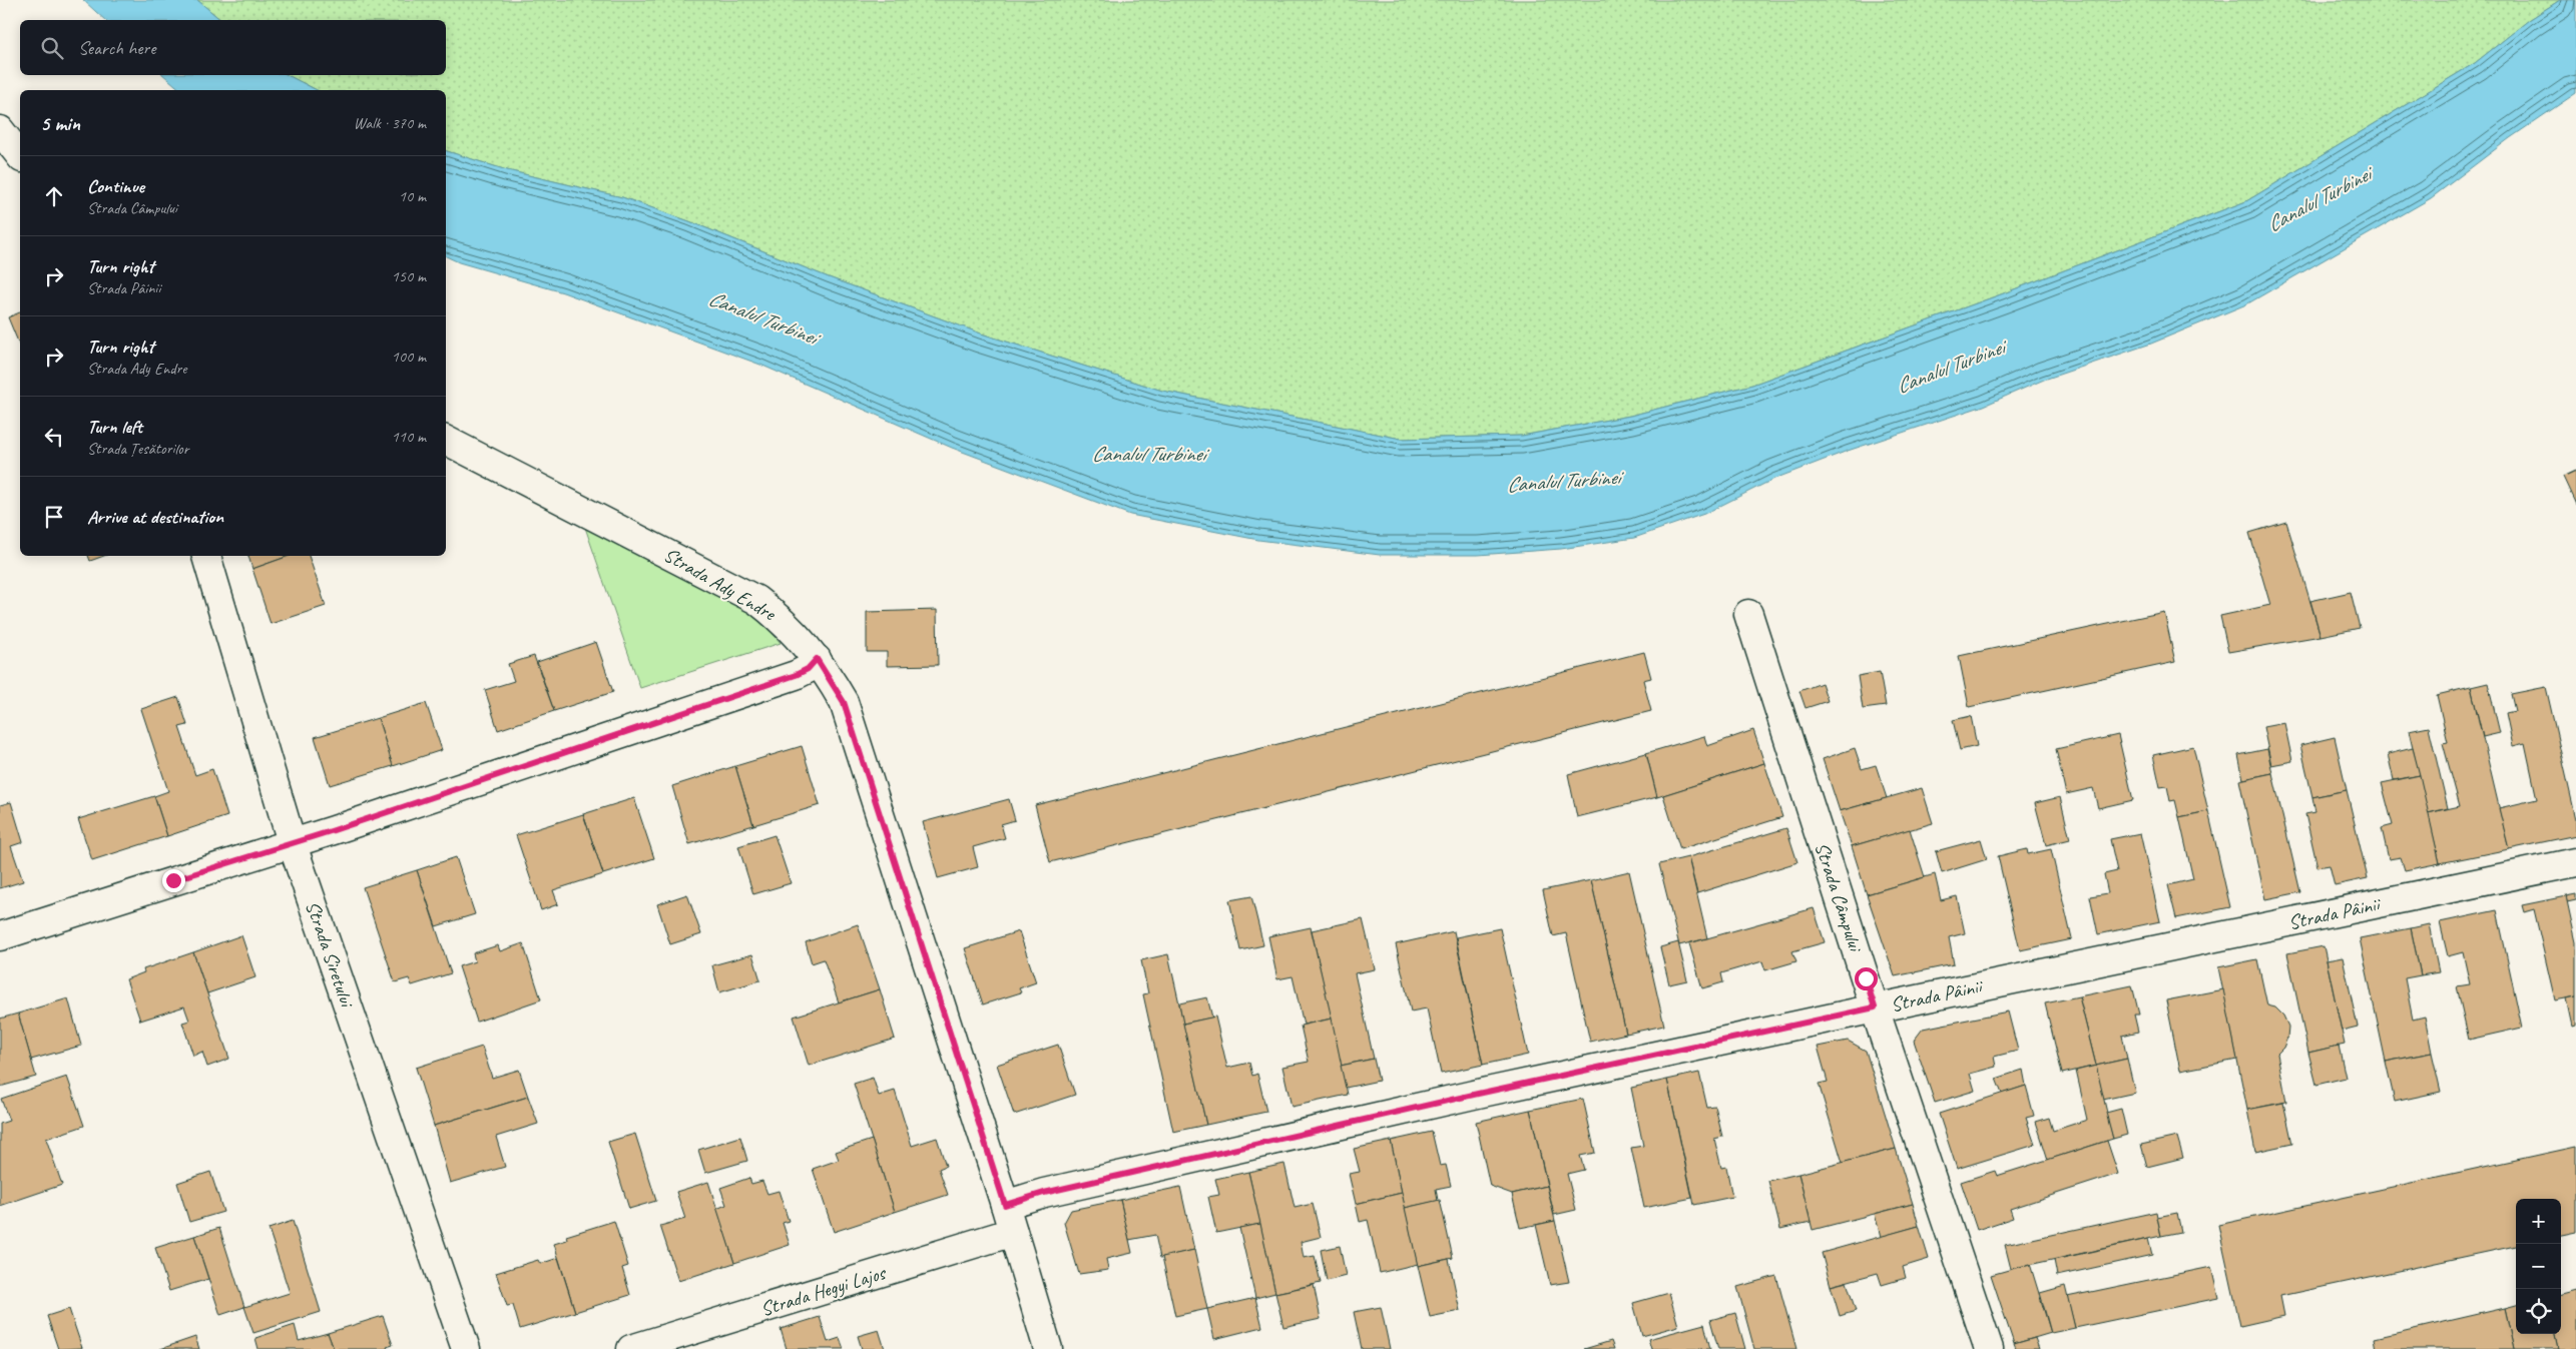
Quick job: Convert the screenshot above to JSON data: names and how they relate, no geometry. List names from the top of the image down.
{
  "streets": {
    "street": [
      "Strada Ady Endre",
      "Strada Câmpului",
      "Strada Pâinii",
      "Strada Siretului",
      "Strada Hegyi Lajos"
    ]
  },
  "crossings": [
    ["Strada Ady Endre", "Strada Pâinii"],
    ["Strada Ady Endre", "Strada Hegyi Lajos"],
    ["Strada Câmpului", "Strada Pâinii"]
  ],
  "water": ["Canalul Turbinei"],
  "page": {
    "search": "Search here",
    "heading": ["5 min", "Walk · 370 m"],
    "list": [
      ["Continue", "Strada Câmpului", "10 m"],
      ["Turn right", "Strada Pâinii", "150 m"],
      ["Turn right", "Strada Ady Endre", "100 m"],
      ["Turn left", "Strada Țesătorilor", "110 m"],
      "Arrive at destination"
    ],
    "map_buttons": ["+", "−"]
  }
}
